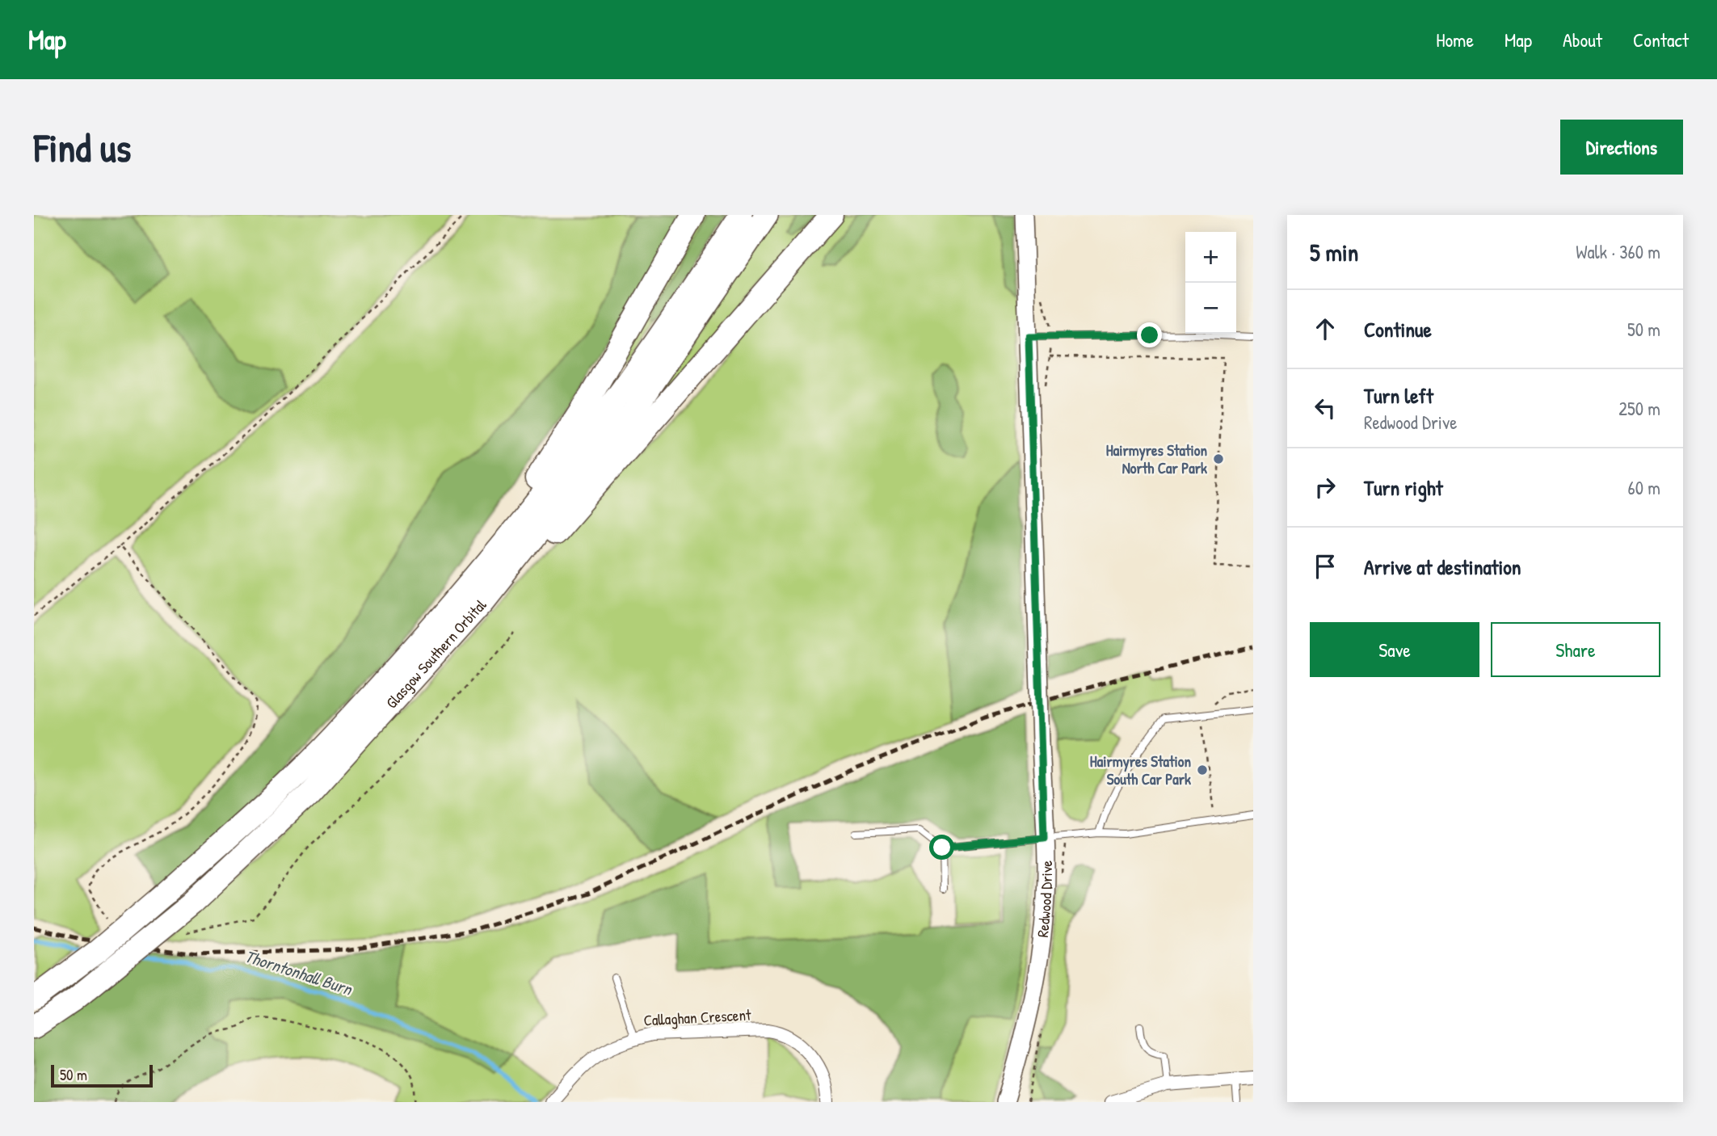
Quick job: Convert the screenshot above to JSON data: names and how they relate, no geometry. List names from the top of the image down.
{
  "streets": {
    "highway": ["Glasgow Southern Orbital"],
    "street": ["Redwood Drive", "Callaghan Crescent"]
  },
  "water": ["Thorntonhall Burn"],
  "places": ["Hairmyres Station North Car Park", "Hairmyres Station South Car Park"],
  "scale_bar": "50 m",
  "page": {
    "header": "Map",
    "nav": [
      "Home",
      "Map",
      "About",
      "Contact"
    ],
    "buttons": [
      "Directions",
      ["Save", "Share"]
    ],
    "title": "Find us",
    "heading": ["5 min", "Walk · 360 m"],
    "map_buttons": ["+", "−"],
    "list": [
      ["Continue", "50 m"],
      ["Turn left", "Redwood Drive", "250 m"],
      ["Turn right", "60 m"],
      "Arrive at destination"
    ],
    "scale": "50 m"
  }
}
